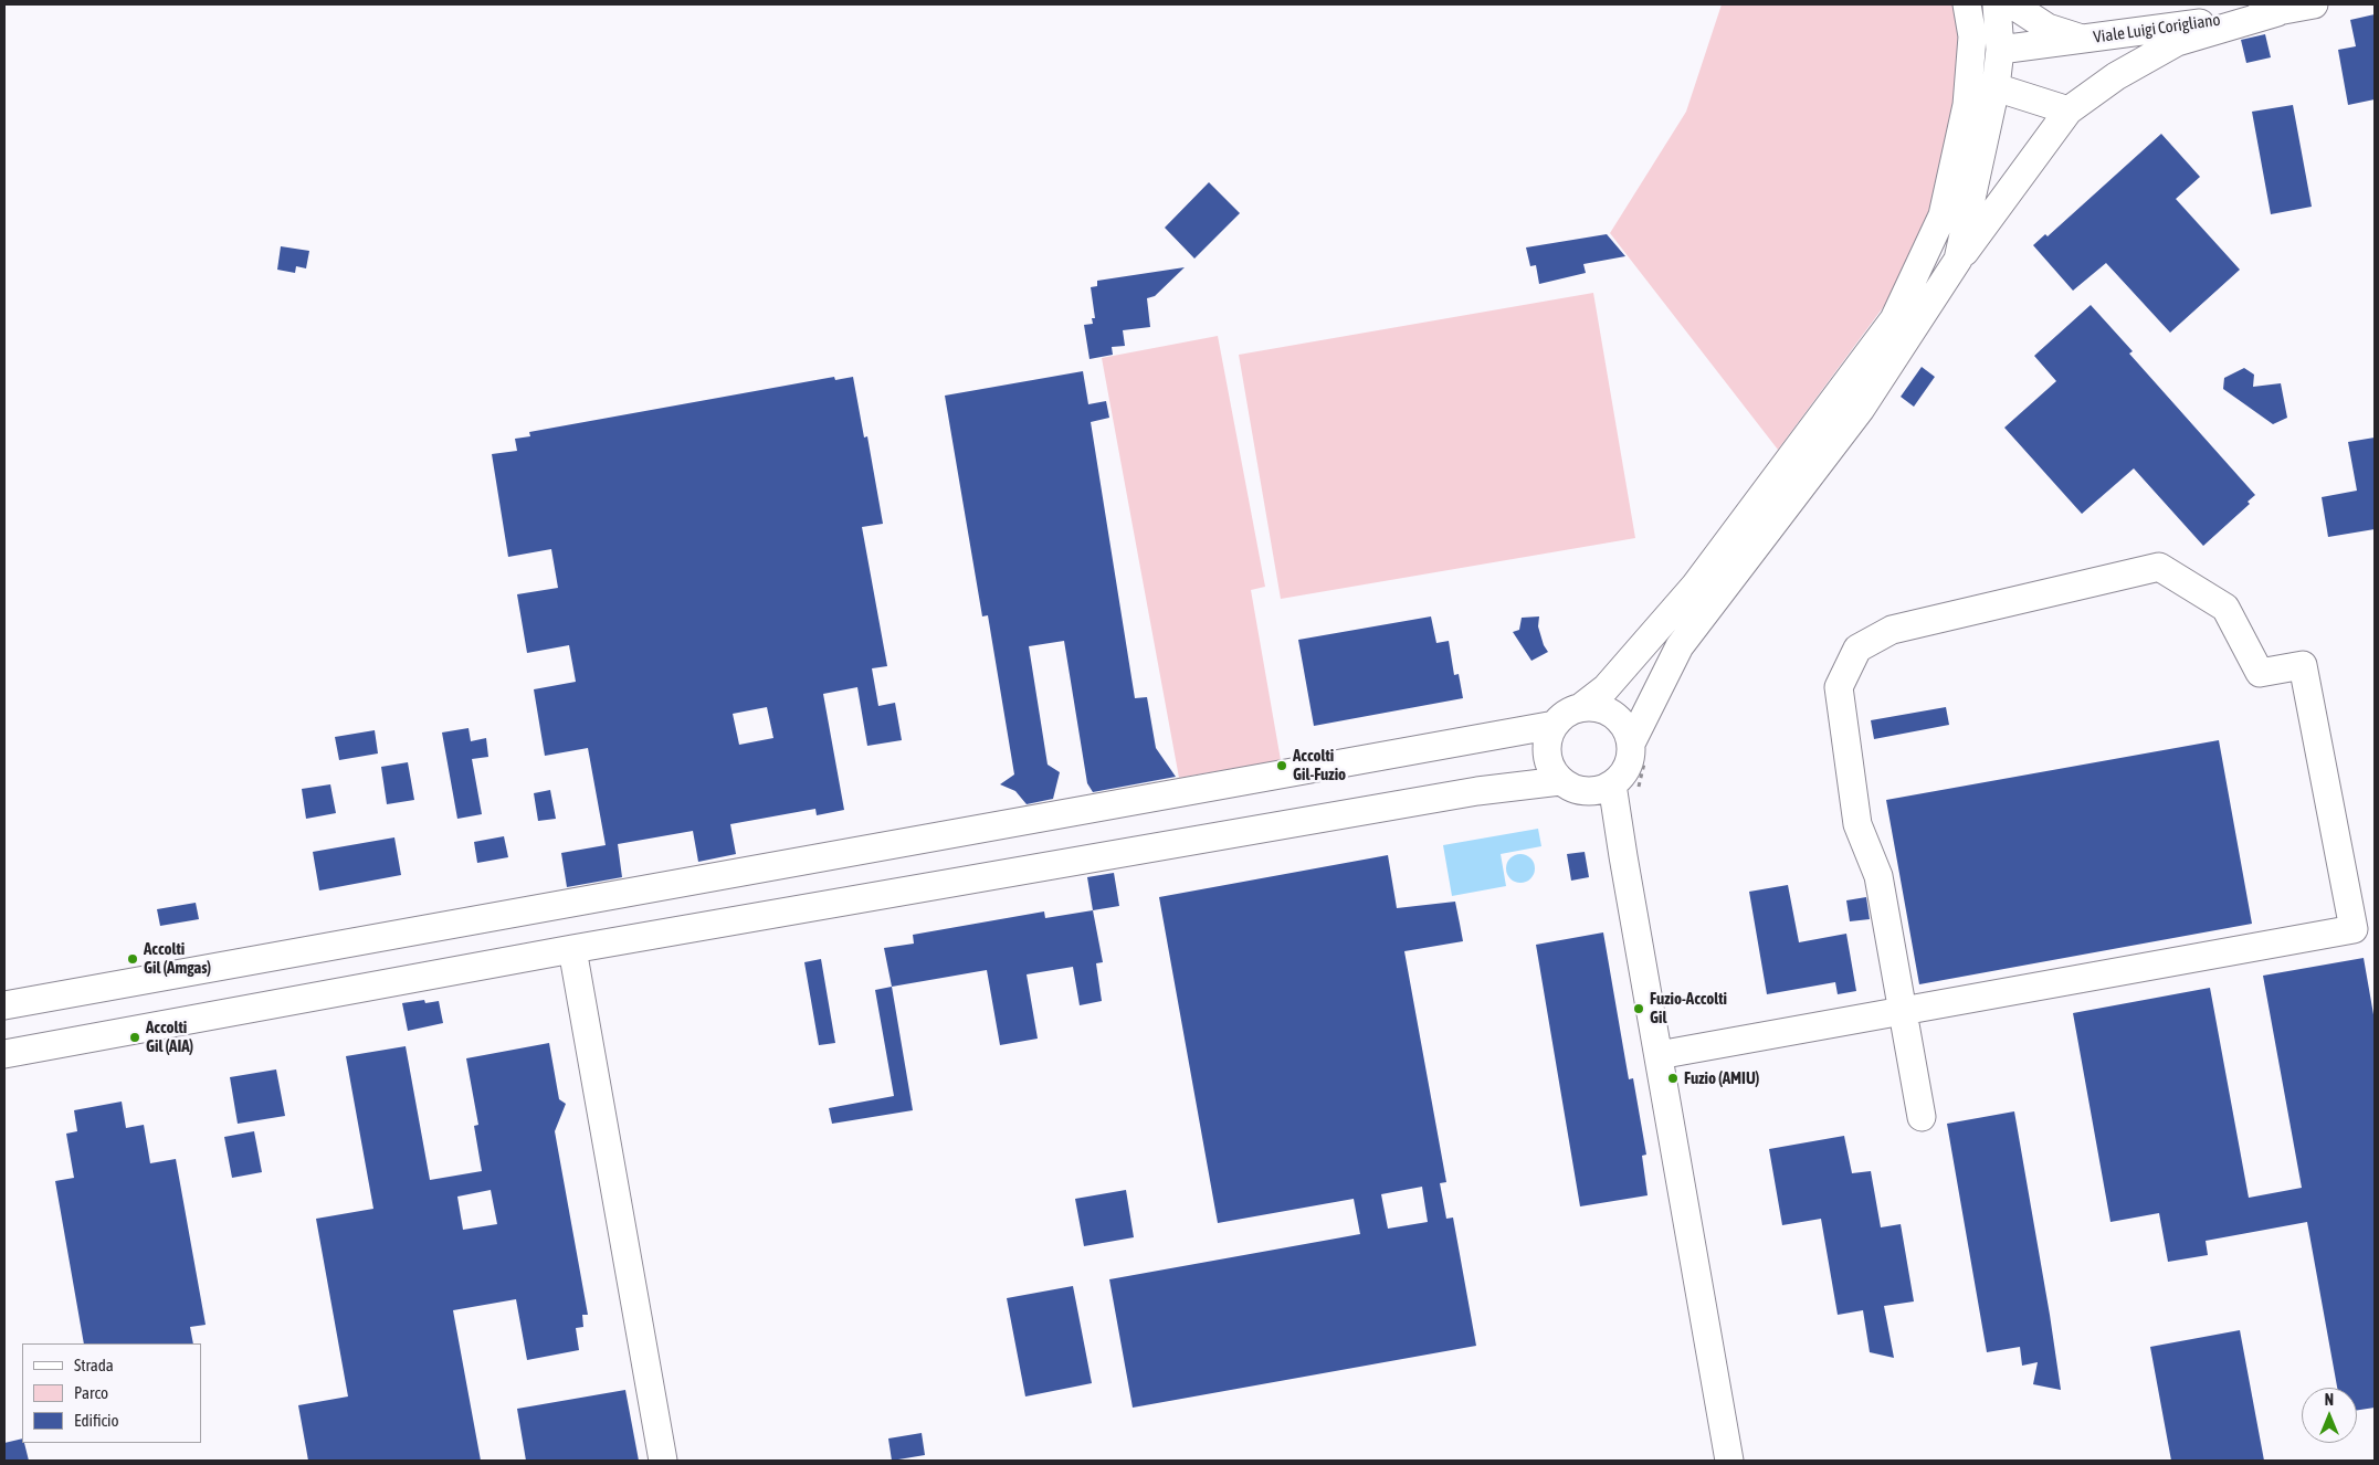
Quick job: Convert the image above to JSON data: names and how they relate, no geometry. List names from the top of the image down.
{
  "streets": {
    "street": ["Viale Luigi Corigliano"]
  },
  "places": [
    "Accolti Gil-Fuzio",
    "Accolti Gil (Amgas)",
    "Fuzio-Accolti Gil",
    "Accolti Gil (AIA)",
    "Fuzio (AMIU)"
  ],
  "legend": ["Strada", "Parco", "Edificio"],
  "north": "top"
}
